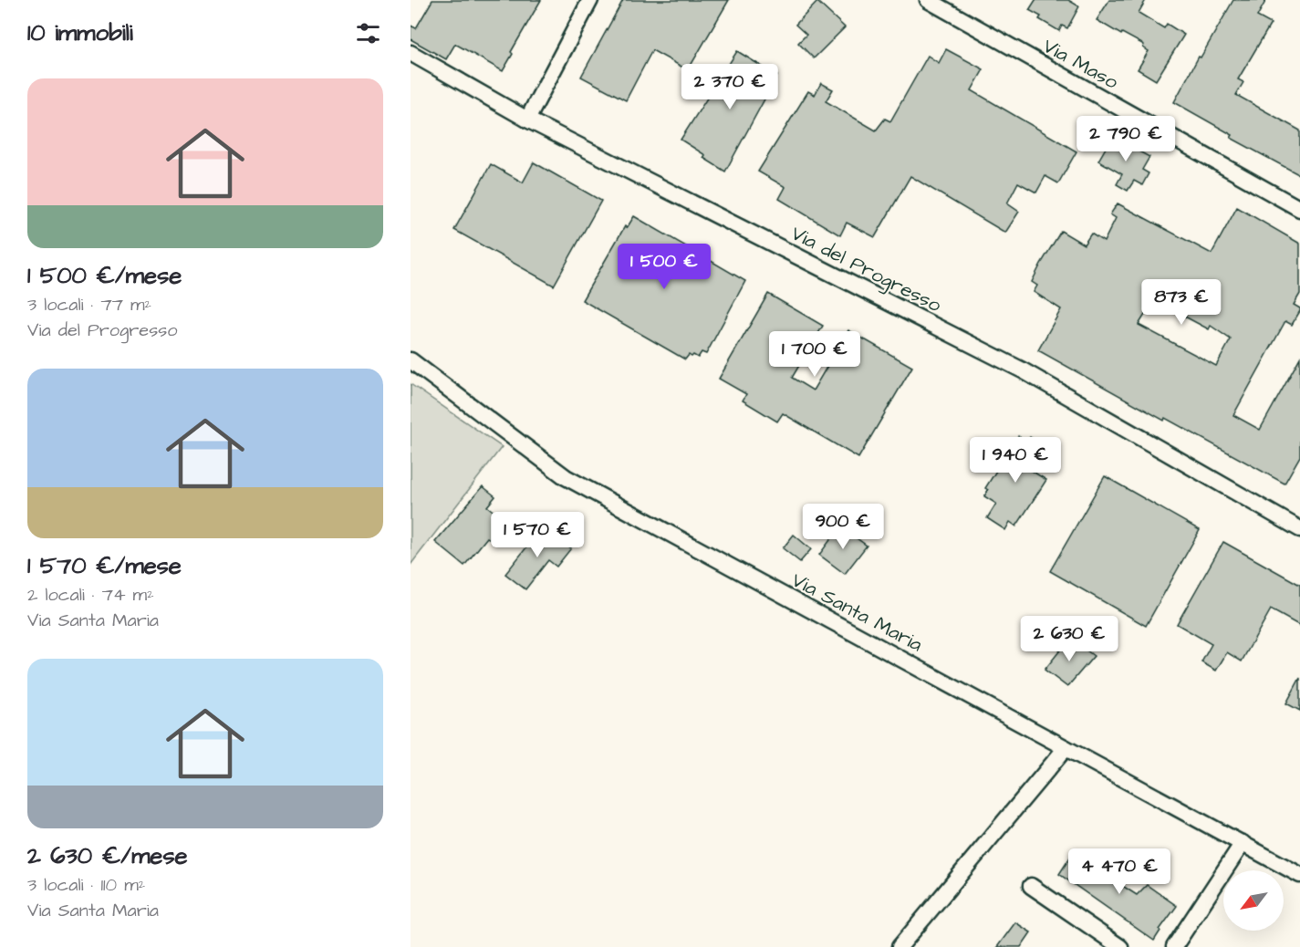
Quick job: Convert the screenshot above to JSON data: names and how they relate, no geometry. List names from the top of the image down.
{
  "streets": {
    "street": ["Via Maso", "Via del Progresso", "Via Santa Maria"]
  },
  "north": "bottom left",
  "page": {
    "heading": "10 immobili",
    "price": [
      "2 370 €",
      "2 790 €",
      "1 500 €",
      "873 €",
      "1 700 €",
      "1 940 €",
      "900 €",
      "1 570 €",
      "2 630 €",
      "4 470 €"
    ],
    "list": [
      {
        "name": "1 500 €/mese",
        "note": "3 locali · 77 m² · Via del Progresso"
      },
      {
        "name": "1 570 €/mese",
        "note": "2 locali · 74 m² · Via Santa Maria"
      },
      {
        "name": "2 630 €/mese",
        "note": "3 locali · 110 m² · Via Santa Maria"
      }
    ]
  }
}
